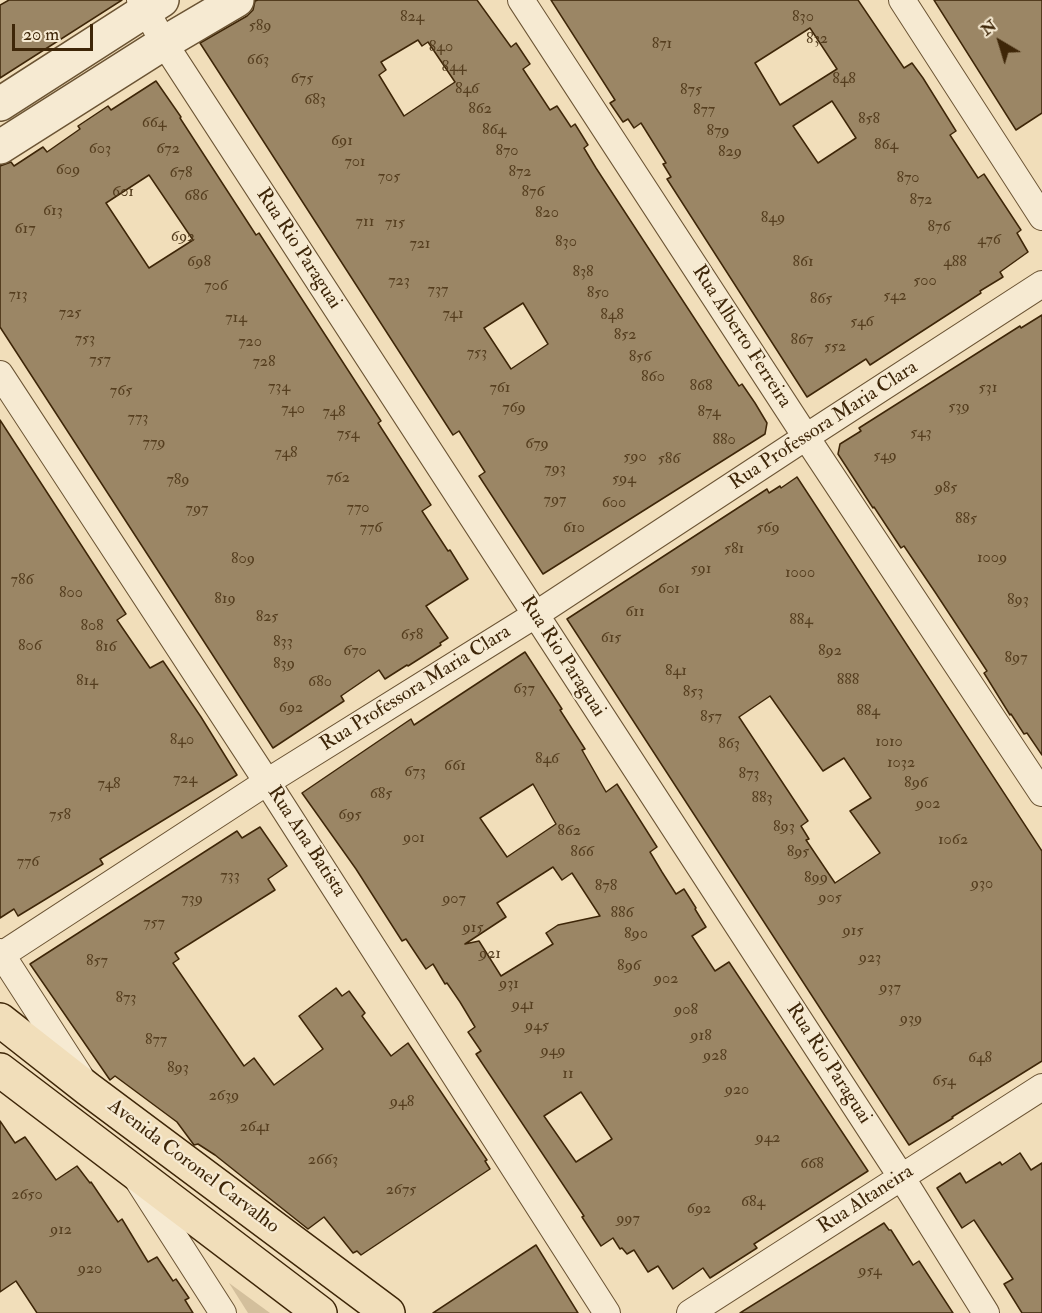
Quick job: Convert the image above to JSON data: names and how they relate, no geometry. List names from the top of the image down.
{
  "streets": {
    "main road": ["Avenida Coronel Carvalho"],
    "street": [
      "Rua Rio Paraguai",
      "Rua Alberto Ferreira",
      "Rua Professora Maria Clara",
      "Rua Ana Batista",
      "Rua Altaneira"
    ]
  },
  "crossings": [
    ["Rua Rio Paraguai", "Rua Professora Maria Clara"],
    ["Rua Rio Paraguai", "Rua Altaneira"],
    ["Rua Alberto Ferreira", "Rua Professora Maria Clara"],
    ["Rua Professora Maria Clara", "Rua Ana Batista"]
  ],
  "house_numbers": [
    "824",
    "830",
    "589",
    "832",
    "871",
    "840",
    "663",
    "844",
    "675",
    "848",
    "846",
    "875",
    "683",
    "862",
    "877",
    "858",
    "664",
    "864",
    "879",
    "691",
    "864",
    "603",
    "672",
    "870",
    "829",
    "701",
    "609",
    "872",
    "678",
    "705",
    "870",
    "601",
    "876",
    "686",
    "872",
    "613",
    "820",
    "849",
    "711",
    "715",
    "876",
    "617",
    "692",
    "476",
    "830",
    "721",
    "698",
    "861",
    "488",
    "838",
    "723",
    "500",
    "706",
    "737",
    "850",
    "713",
    "542",
    "865",
    "725",
    "741",
    "848",
    "714",
    "546",
    "852",
    "753",
    "867",
    "720",
    "552",
    "753",
    "856",
    "757",
    "728",
    "860",
    "868",
    "734",
    "761",
    "531",
    "765",
    "539",
    "769",
    "740",
    "748",
    "874",
    "773",
    "543",
    "754",
    "880",
    "779",
    "679",
    "748",
    "549",
    "590",
    "586",
    "793",
    "762",
    "594",
    "789",
    "985",
    "797",
    "600",
    "770",
    "797",
    "885",
    "776",
    "610",
    "569",
    "581",
    "1009",
    "809",
    "591",
    "1000",
    "786",
    "601",
    "800",
    "819",
    "893",
    "611",
    "825",
    "884",
    "808",
    "658",
    "615",
    "833",
    "806",
    "816",
    "670",
    "892",
    "897",
    "839",
    "841",
    "888",
    "814",
    "680",
    "637",
    "853",
    "692",
    "884",
    "857",
    "840",
    "1010",
    "863",
    "846",
    "1032",
    "661",
    "673",
    "873",
    "724",
    "896",
    "748",
    "685",
    "883",
    "902",
    "758",
    "695",
    "893",
    "862",
    "901",
    "1062",
    "866",
    "895",
    "776",
    "733",
    "899",
    "930",
    "878",
    "905",
    "739",
    "907",
    "886",
    "757",
    "915",
    "915",
    "890",
    "921",
    "923",
    "857",
    "896",
    "902",
    "931",
    "937",
    "873",
    "941",
    "908",
    "939",
    "945",
    "918",
    "877",
    "949",
    "928",
    "648",
    "893",
    "11",
    "654",
    "920",
    "2639",
    "948",
    "2641",
    "942",
    "2663",
    "668",
    "2675",
    "2650",
    "684",
    "692",
    "997",
    "912",
    "920",
    "954"
  ],
  "scale_bar": "20 m",
  "north": "top left"
}
